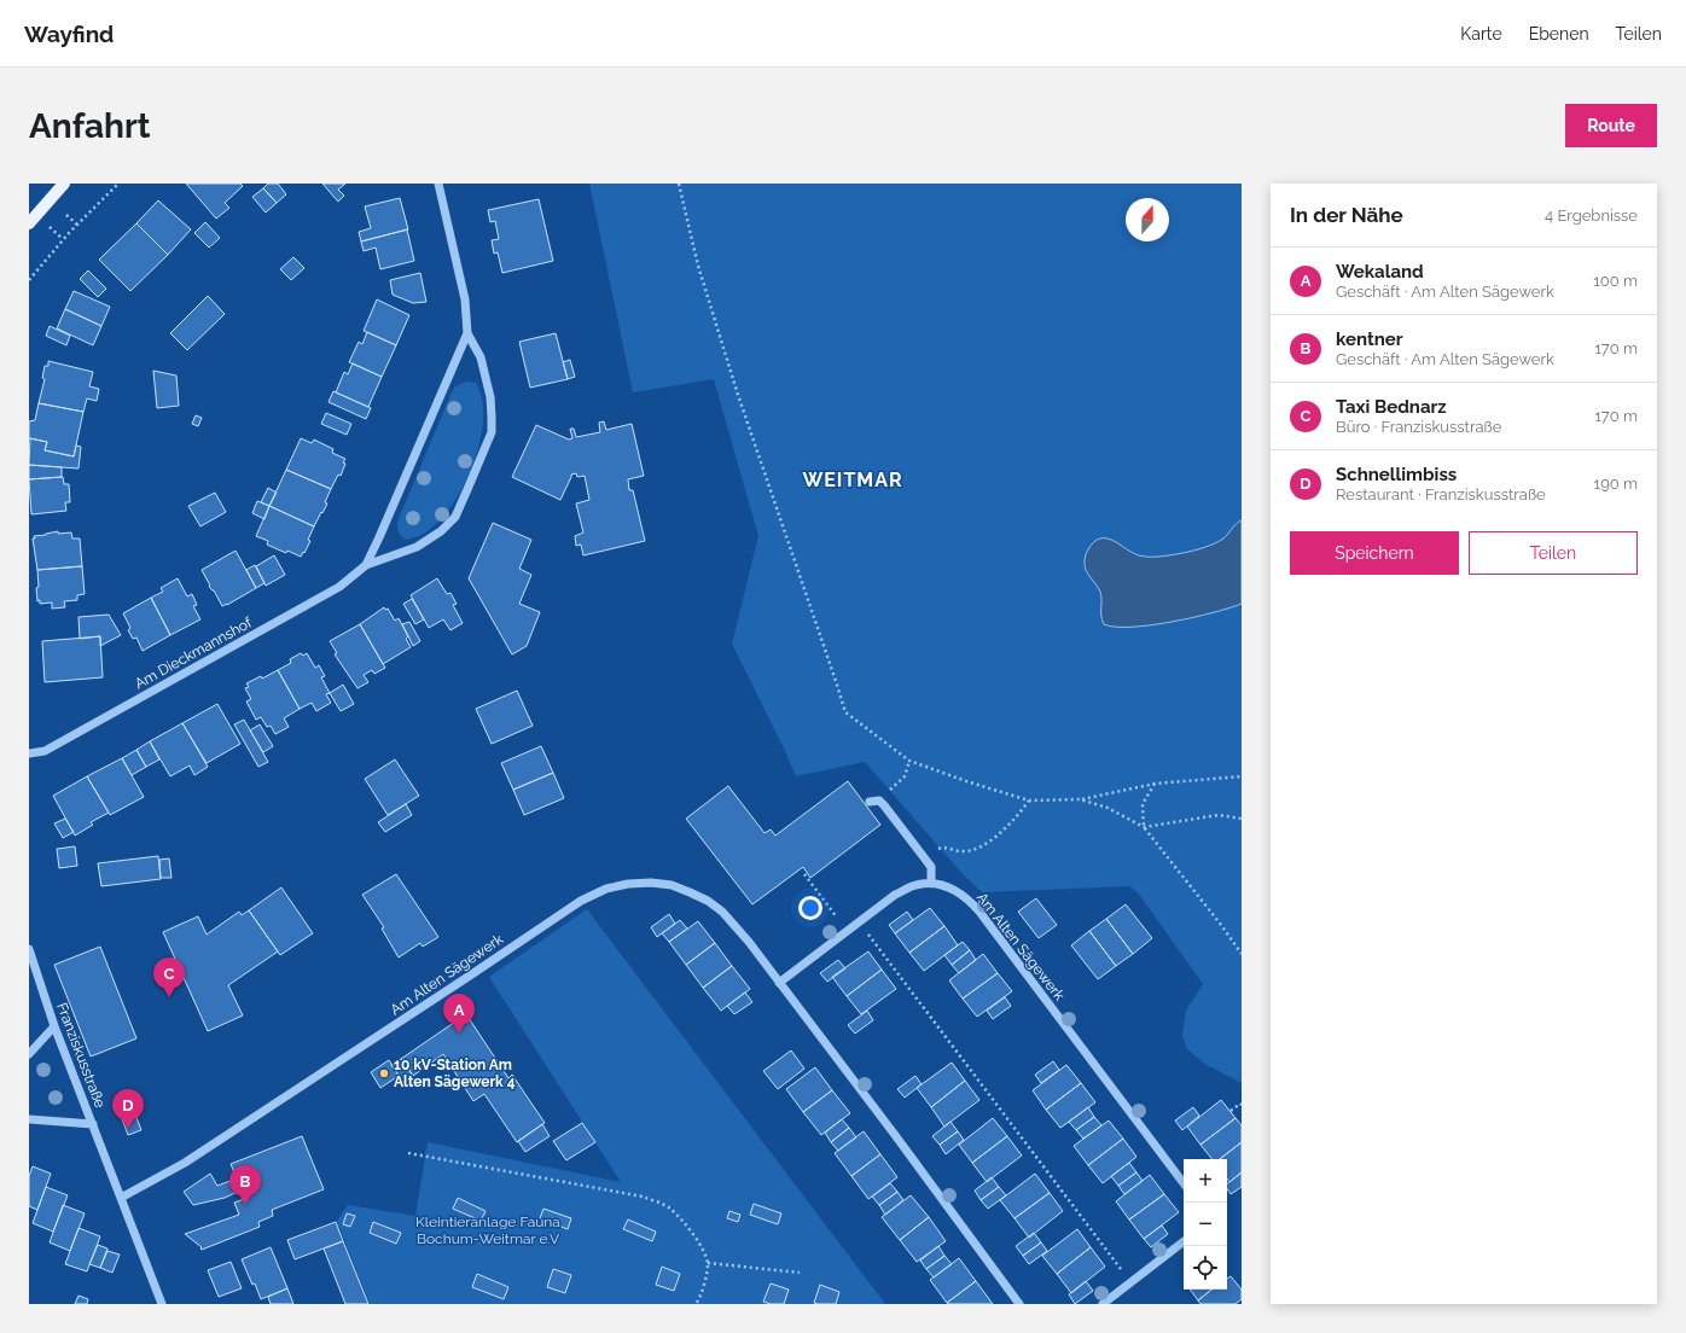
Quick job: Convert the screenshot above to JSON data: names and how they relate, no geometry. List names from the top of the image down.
{
  "streets": {
    "street": ["Am Dieckmannshof", "Am Alten Sägewerk", "Franziskusstraße"]
  },
  "crossings": [
    ["Am Alten Sägewerk", "Franziskusstraße"]
  ],
  "districts": ["WEITMAR"],
  "parks": ["Kleintieranlage Fauna Bochum-Weitmar e.V"],
  "places": ["10 kV-Station Am Alten Sägewerk 4"],
  "north": "top",
  "page": {
    "header": "Wayfind",
    "nav": ["Karte", "Ebenen", "Teilen"],
    "buttons": [
      "Route",
      ["Speichern", "Teilen"]
    ],
    "title": "Anfahrt",
    "heading": ["In der Nähe", "4 Ergebnisse"],
    "list": [
      {
        "mark": "A",
        "name": "Wekaland",
        "note": "Geschäft · Am Alten Sägewerk",
        "value": "100 m"
      },
      {
        "mark": "B",
        "name": "kentner",
        "note": "Geschäft · Am Alten Sägewerk",
        "value": "170 m"
      },
      {
        "mark": "C",
        "name": "Taxi Bednarz",
        "note": "Büro · Franziskusstraße",
        "value": "170 m"
      },
      {
        "mark": "D",
        "name": "Schnellimbiss",
        "note": "Restaurant · Franziskusstraße",
        "value": "190 m"
      }
    ],
    "pins": [
      "C",
      "A",
      "D",
      "B"
    ],
    "map_buttons": ["+", "−"]
  }
}
